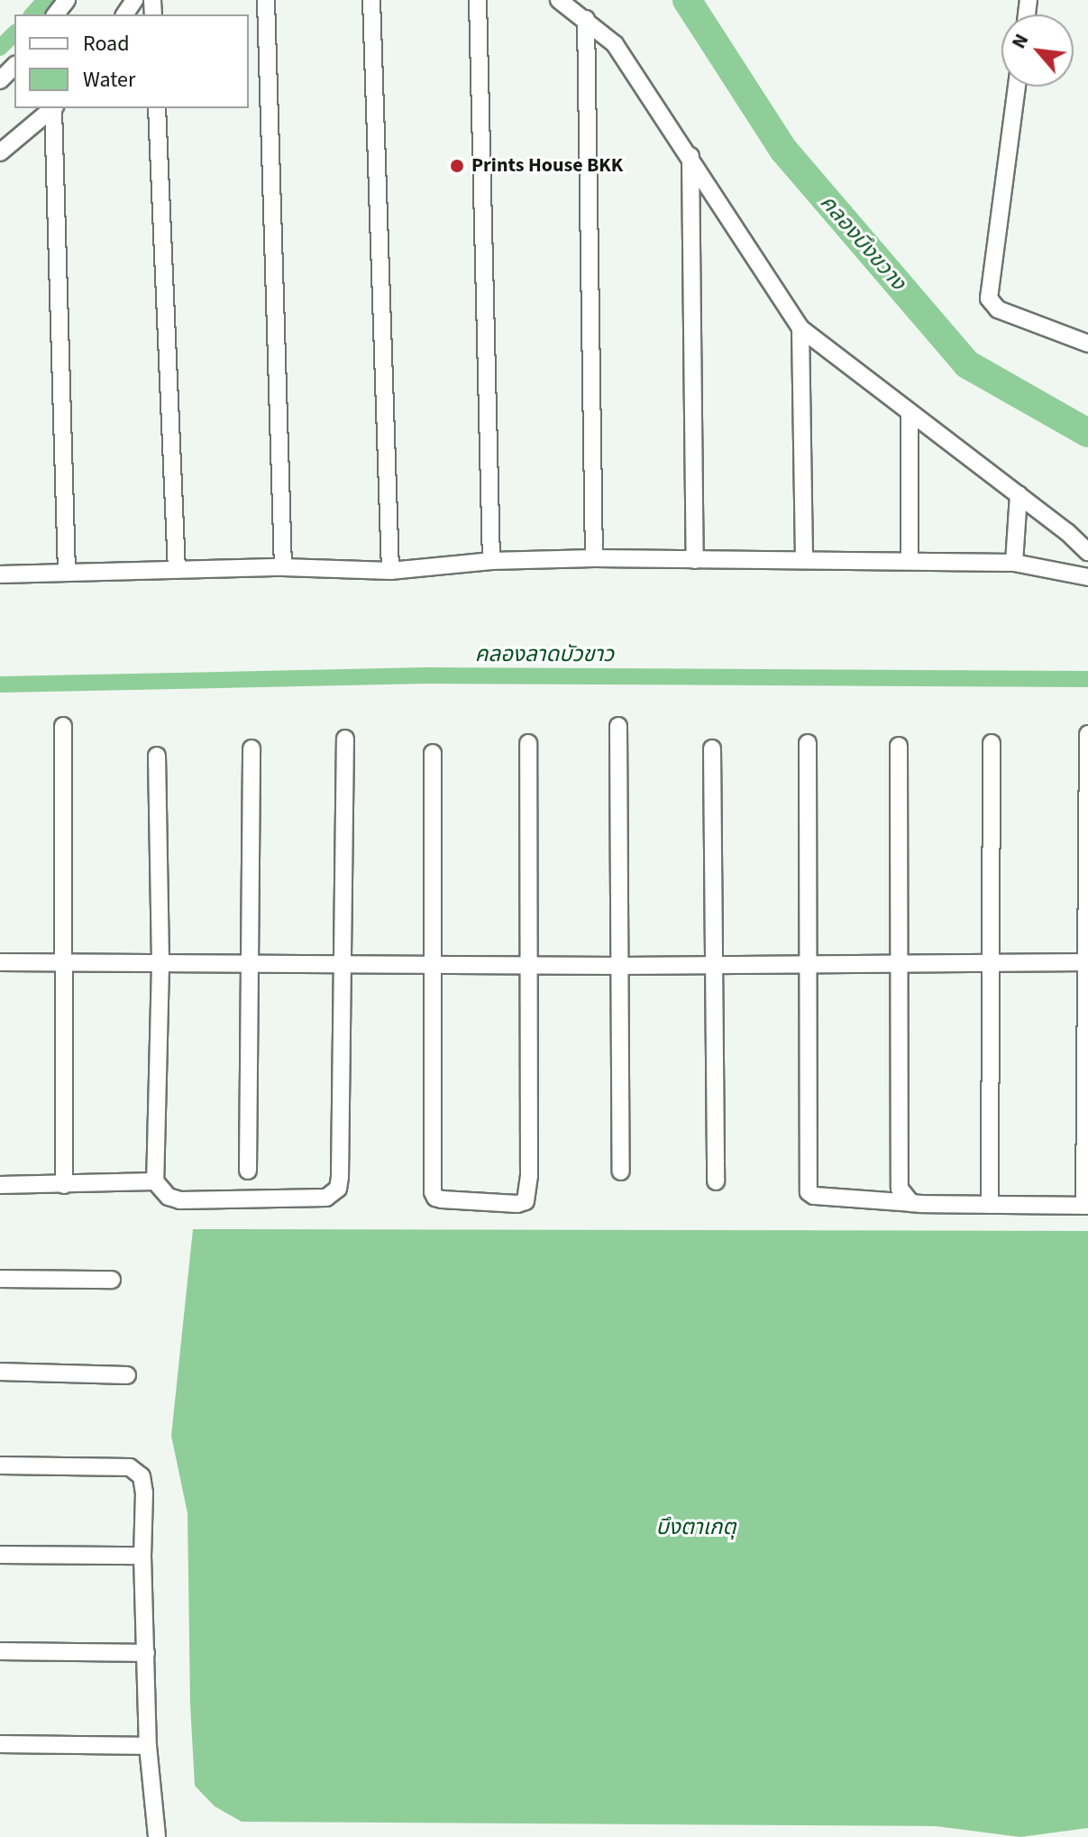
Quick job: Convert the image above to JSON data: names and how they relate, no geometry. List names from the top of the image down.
{
  "water": ["คลองบึงขวาง", "คลองลาดบัวขาว", "บึงตาเกตุ"],
  "places": ["Prints House BKK"],
  "legend": ["Road", "Water"],
  "north": "top left"
}
